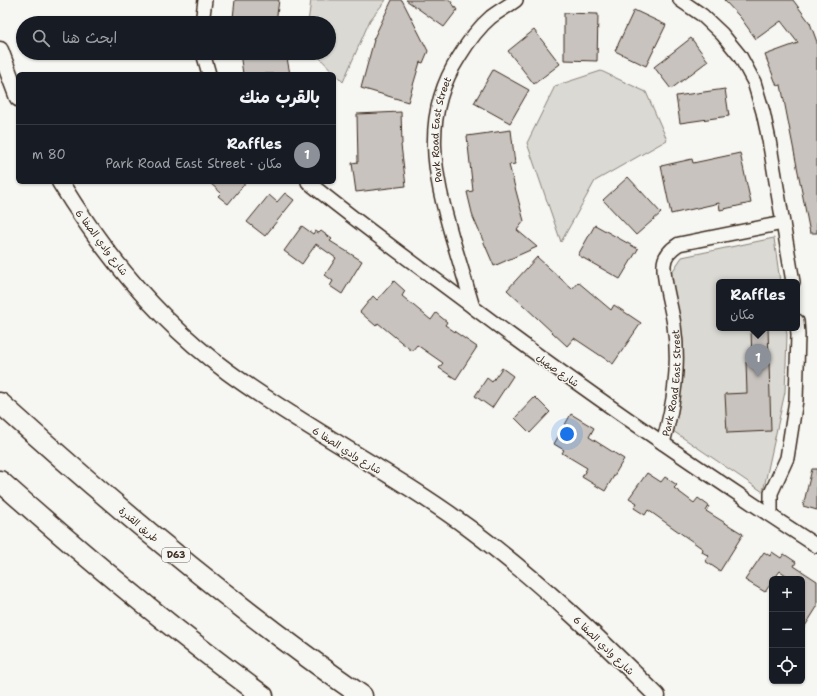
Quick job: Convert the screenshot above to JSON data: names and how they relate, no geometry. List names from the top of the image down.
{
  "streets": {
    "main road": ["طريق القدرة", "D63"],
    "street": ["Park Road East Street", "شارع وادي الصفا 6", "شارع صهيل"]
  },
  "crossings": [
    ["Park Road East Street", "شارع صهيل"]
  ],
  "page": {
    "search": "ابحث هنا",
    "heading": "بالقرب منك",
    "list": [
      {
        "mark": "1",
        "name": "Raffles",
        "note": "مكان · Park Road East Street",
        "value": "80 m"
      }
    ],
    "popup": ["Raffles", "مكان"],
    "pins": "1",
    "map_buttons": ["+", "−"]
  }
}
